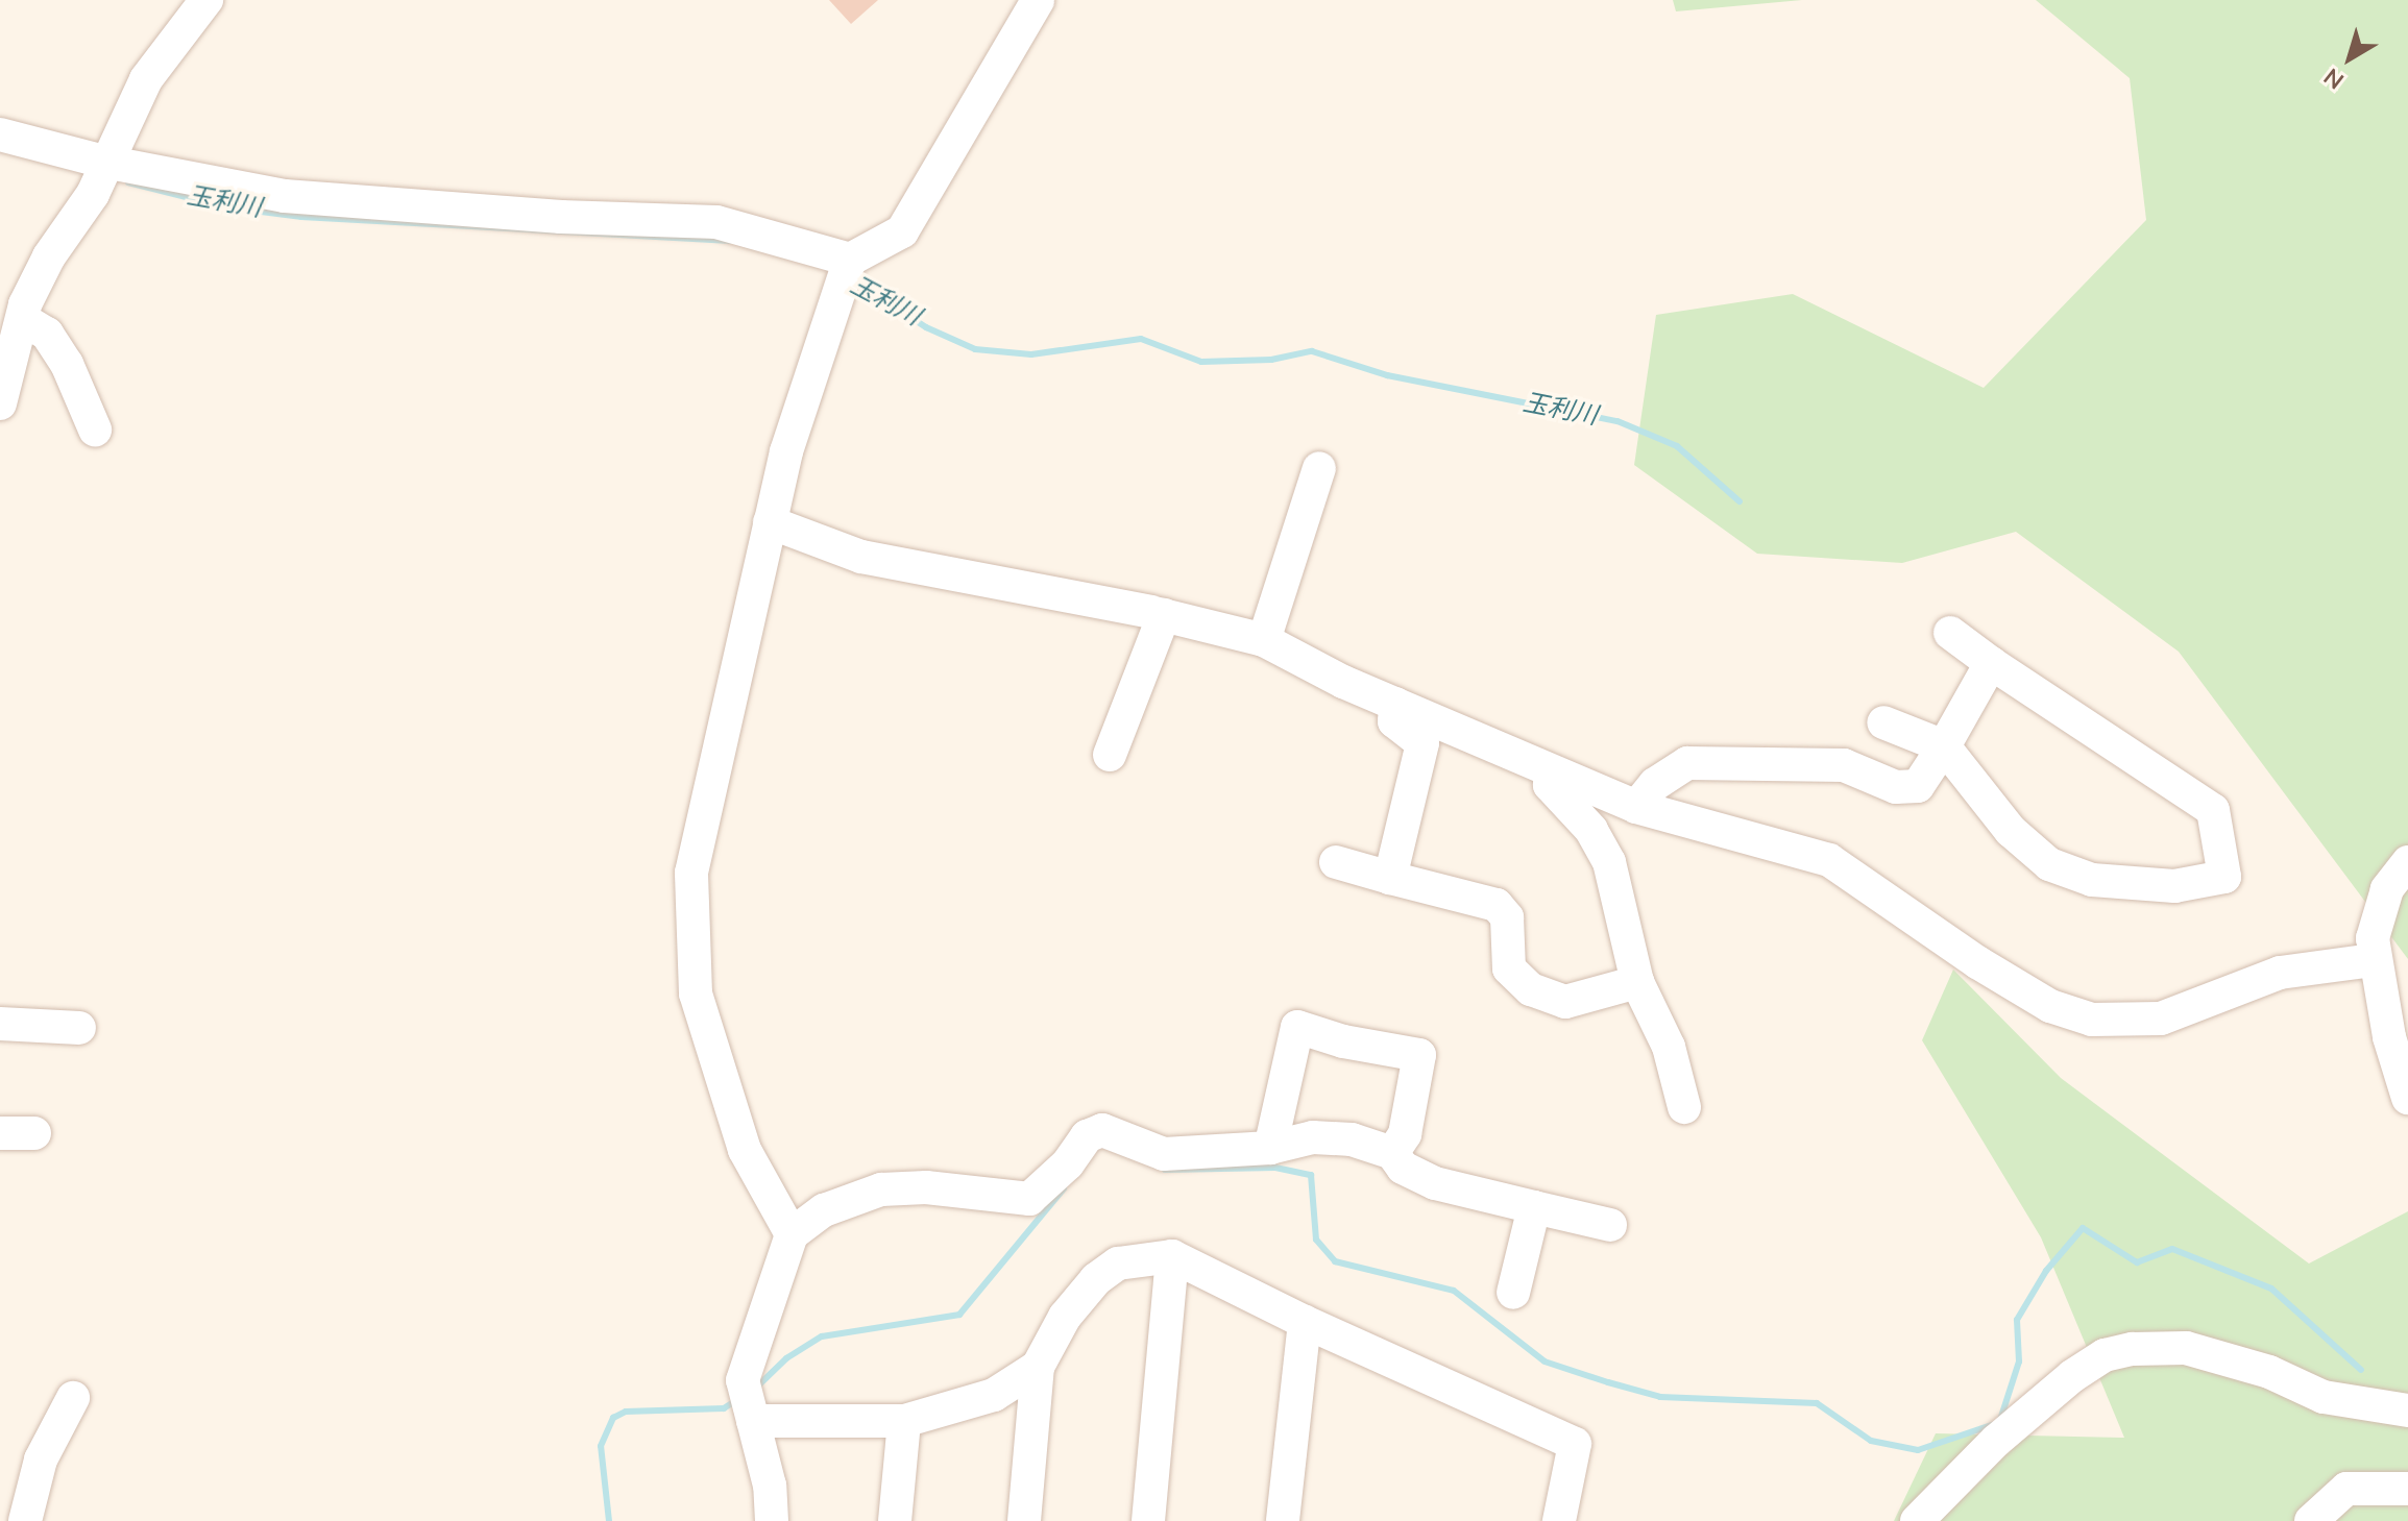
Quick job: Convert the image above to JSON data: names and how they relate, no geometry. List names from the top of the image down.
{
  "water": ["玉利川"],
  "north": "bottom left"
}
